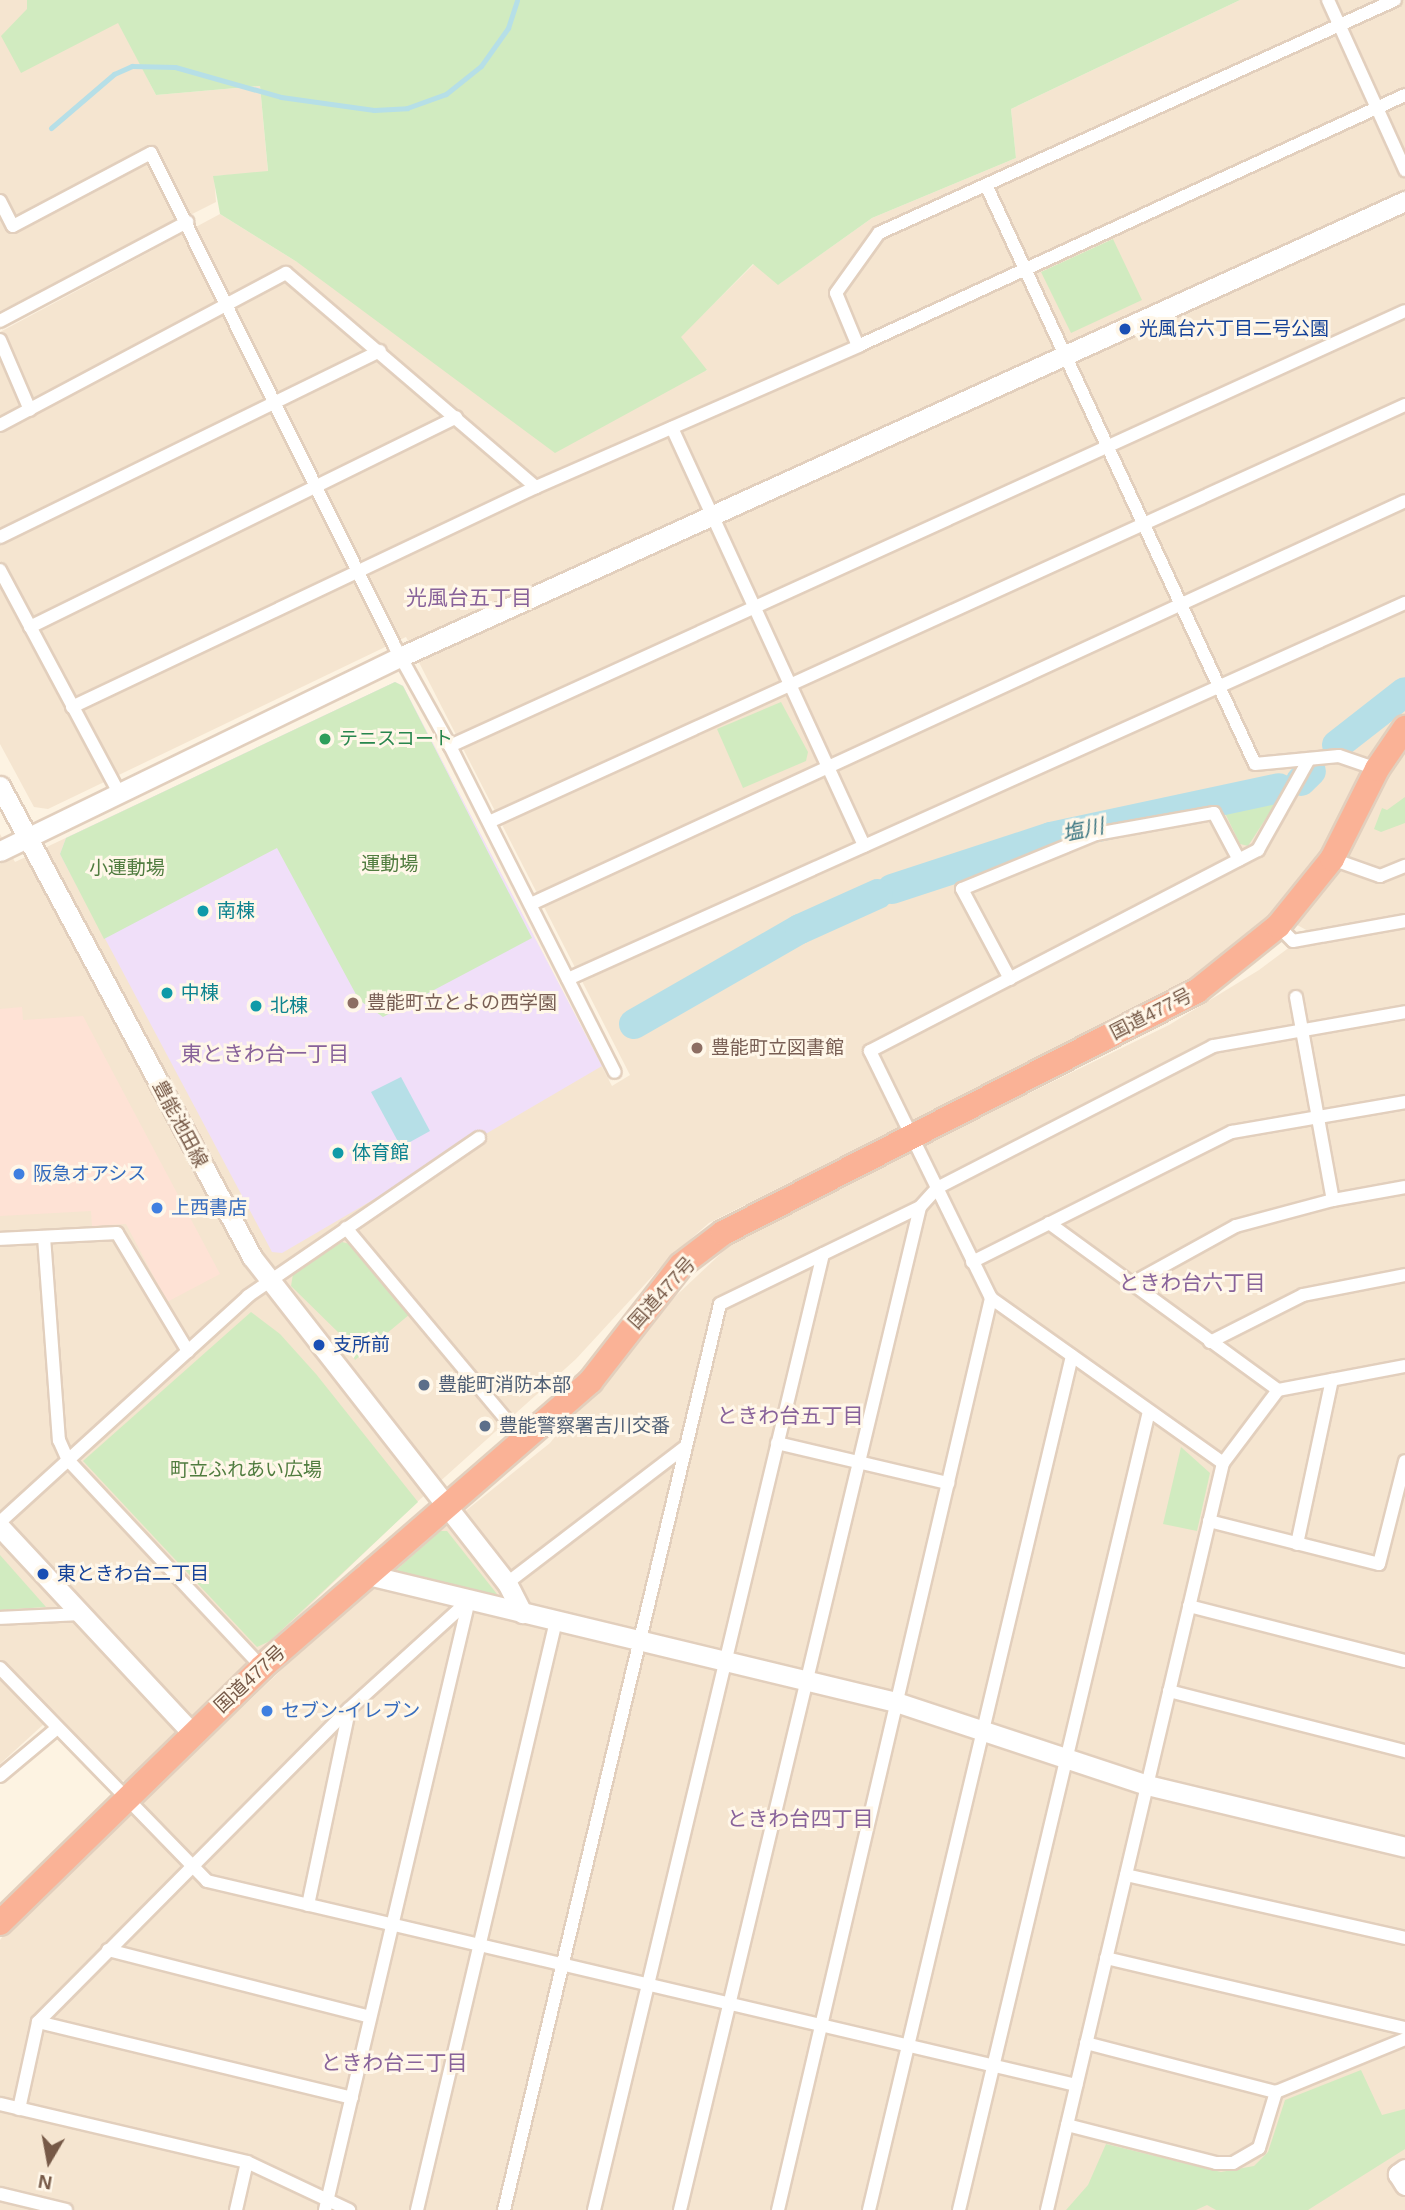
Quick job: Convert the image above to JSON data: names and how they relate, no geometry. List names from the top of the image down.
{
  "streets": {
    "highway": ["国道477号"],
    "street": ["豊能池田線"]
  },
  "crossings": [
    ["国道477号", "豊能池田線"]
  ],
  "districts": [
    "光風台五丁目",
    "東ときわ台一丁目",
    "ときわ台六丁目",
    "ときわ台五丁目",
    "ときわ台四丁目",
    "ときわ台三丁目"
  ],
  "water": ["塩川"],
  "parks": ["運動場", "小運動場", "町立ふれあい広場"],
  "places": [
    "光風台六丁目二号公園",
    "テニスコート",
    "南棟",
    "中棟",
    "豊能町立とよの西学園",
    "北棟",
    "豊能町立図書館",
    "体育館",
    "阪急オアシス",
    "上西書店",
    "支所前",
    "豊能町消防本部",
    "豊能警察署吉川交番",
    "東ときわ台二丁目",
    "セブン-イレブン"
  ],
  "north": "bottom"
}
